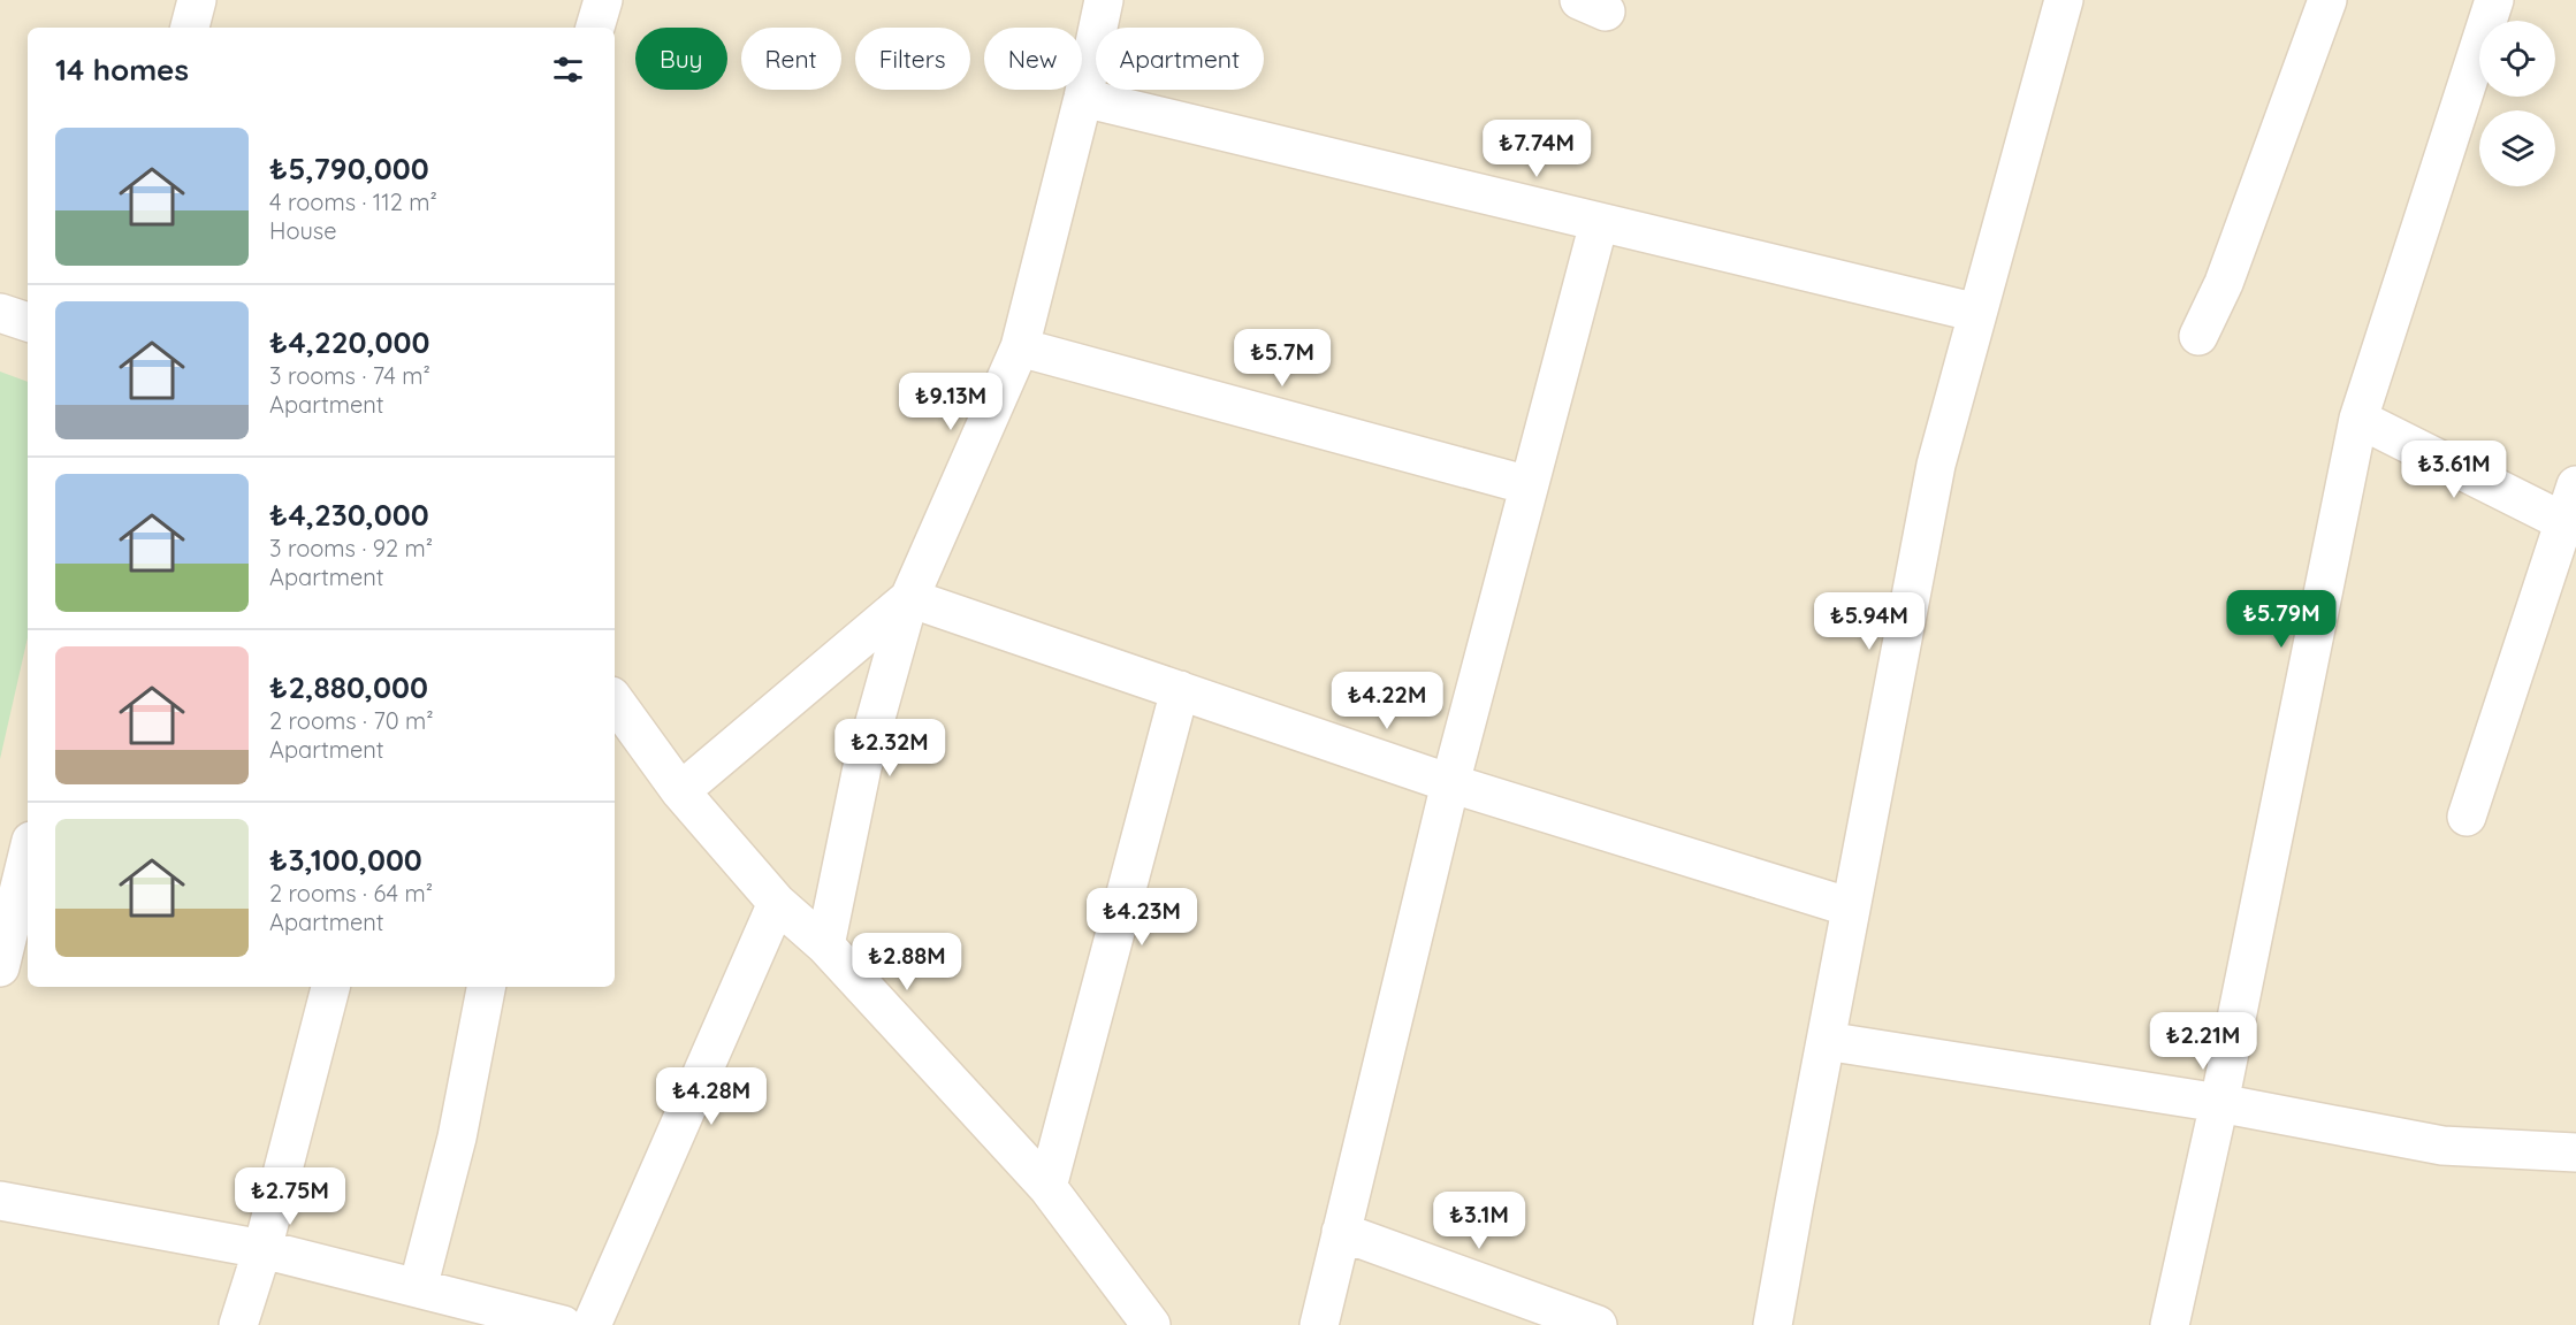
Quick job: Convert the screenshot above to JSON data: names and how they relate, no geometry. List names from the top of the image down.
{
  "page": {
    "chip": [
      "Buy",
      "Rent",
      "Filters",
      "New",
      "Apartment"
    ],
    "heading": "14 homes",
    "list": [
      {
        "name": "₺5,790,000",
        "note": "4 rooms · 112 m² · House"
      },
      {
        "name": "₺4,220,000",
        "note": "3 rooms · 74 m² · Apartment"
      },
      {
        "name": "₺4,230,000",
        "note": "3 rooms · 92 m² · Apartment"
      },
      {
        "name": "₺2,880,000",
        "note": "2 rooms · 70 m² · Apartment"
      },
      {
        "name": "₺3,100,000",
        "note": "2 rooms · 64 m² · Apartment"
      }
    ],
    "price": [
      "₺7.74M",
      "₺5.7M",
      "₺9.13M",
      "₺3.61M",
      "₺5.79M",
      "₺5.94M",
      "₺4.22M",
      "₺2.32M",
      "₺4.23M",
      "₺2.88M",
      "₺2.21M",
      "₺4.28M",
      "₺2.75M",
      "₺3.1M"
    ]
  }
}
